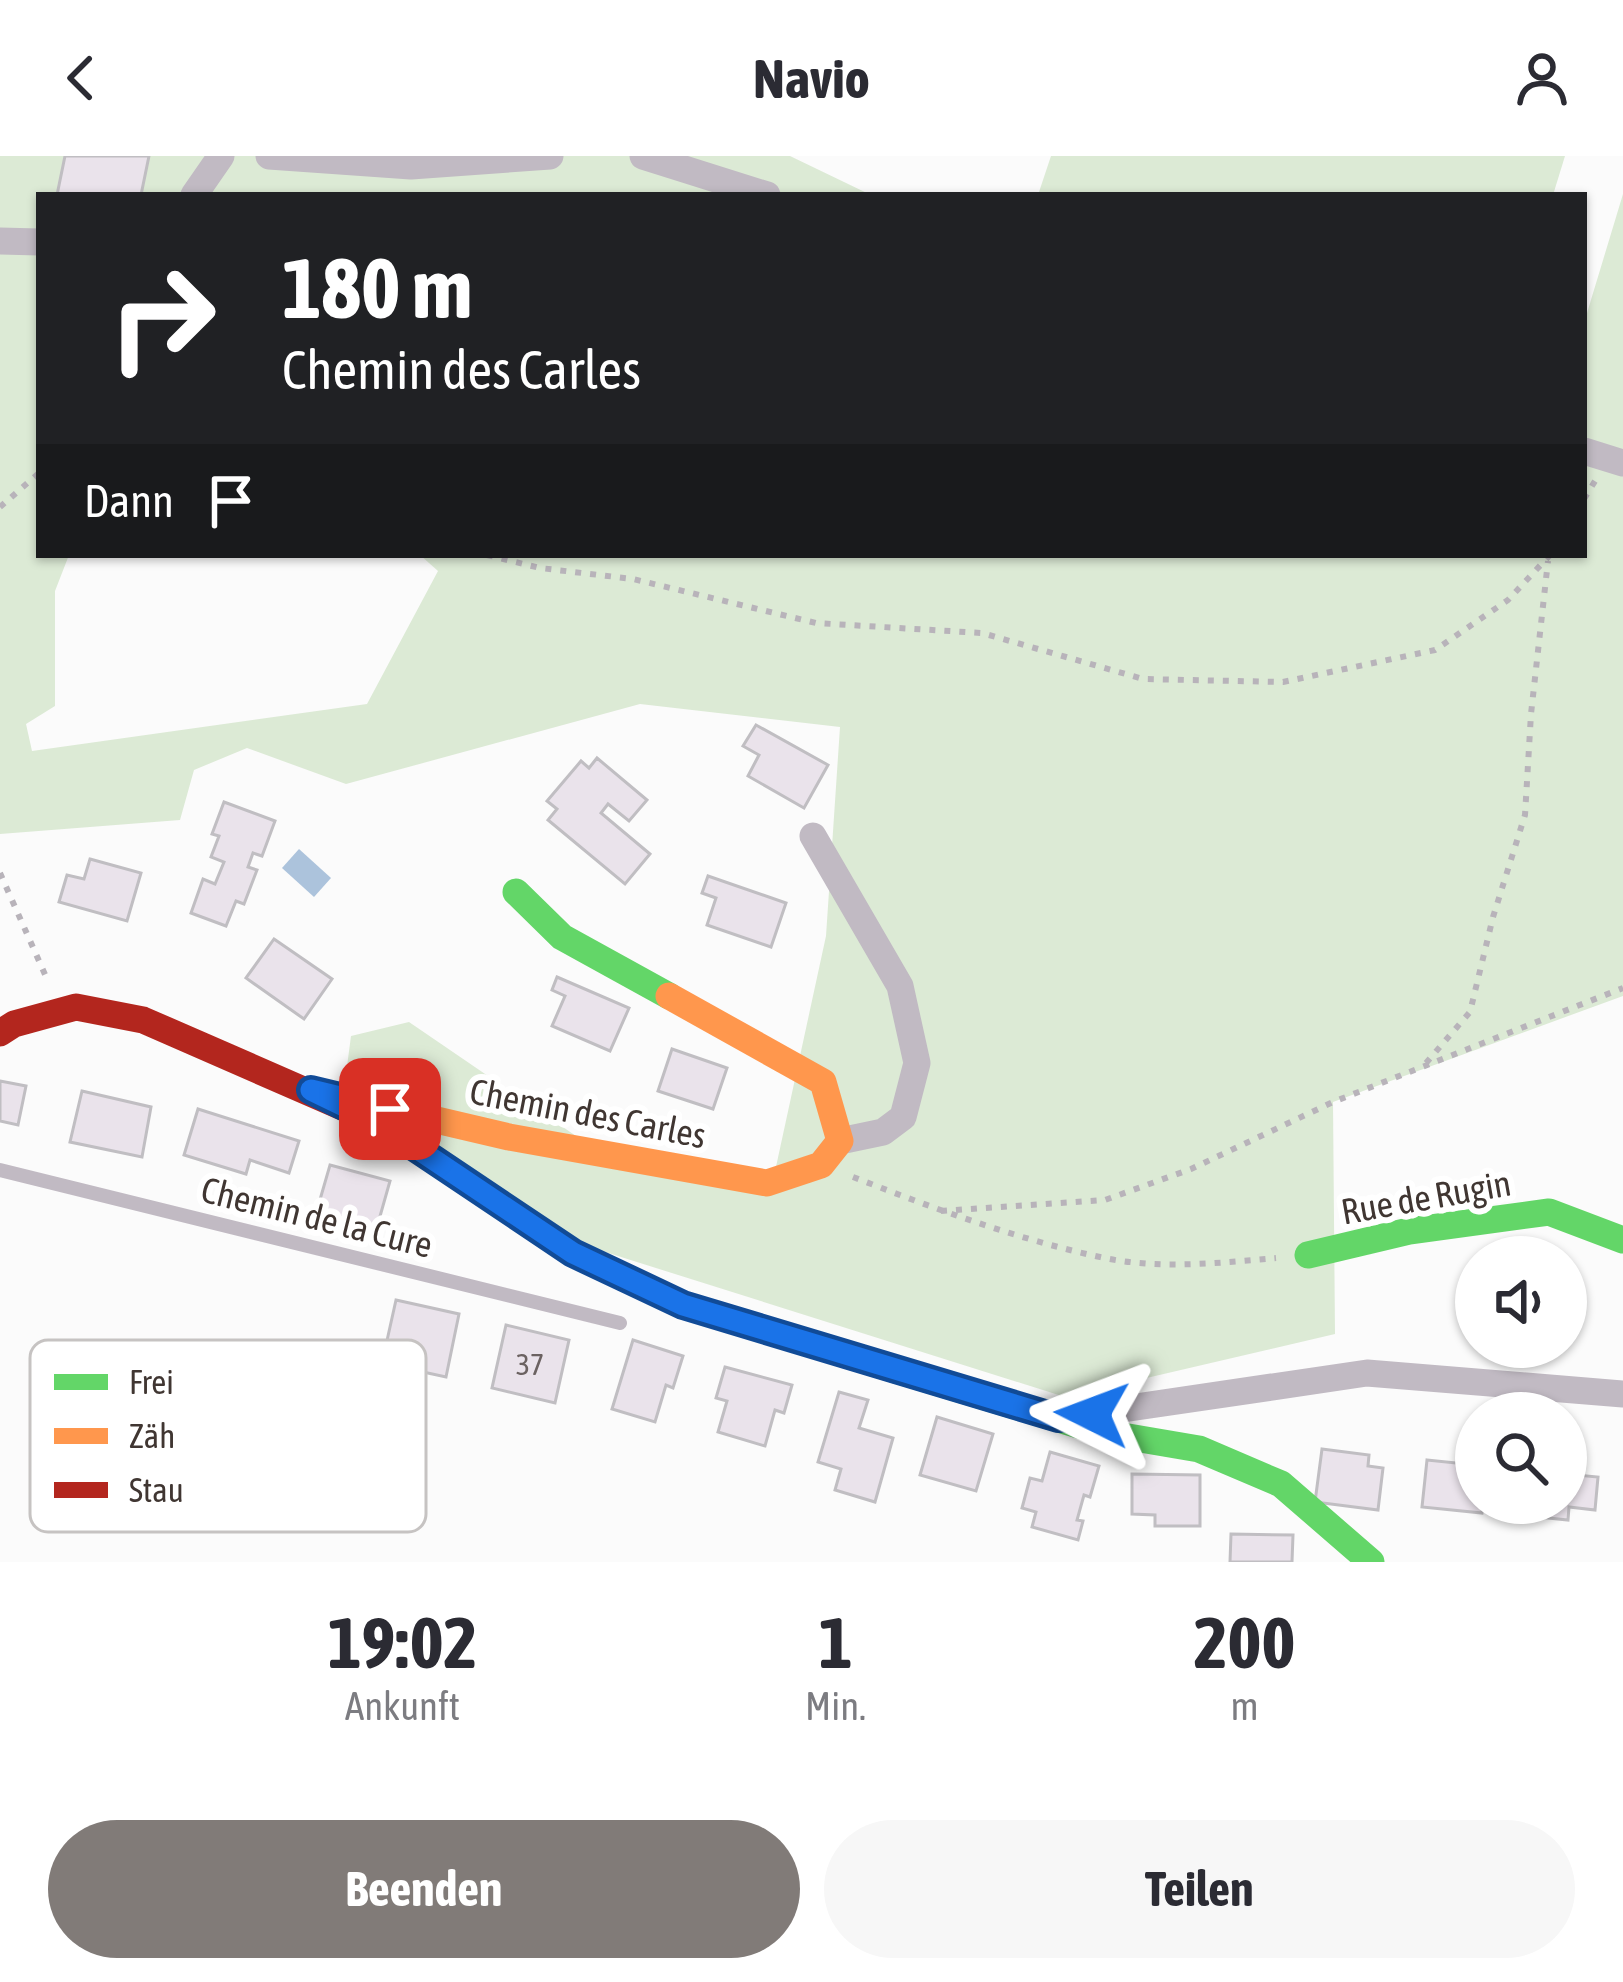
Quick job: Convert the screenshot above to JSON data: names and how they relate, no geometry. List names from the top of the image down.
{
  "streets": {
    "street": ["Chemin des Carles", "Rue de Rugin"],
    "lane": ["Chemin de la Cure"]
  },
  "house_numbers": ["37"],
  "legend": ["Frei", "Zäh", "Stau"],
  "page": {
    "header": "Navio",
    "turn": ["180 m", "Chemin des Carles"],
    "then": "Dann",
    "eta": [
      "19:02",
      "Ankunft",
      "1",
      "Min.",
      "200",
      "m"
    ],
    "buttons": ["Beenden", "Teilen"]
  }
}
